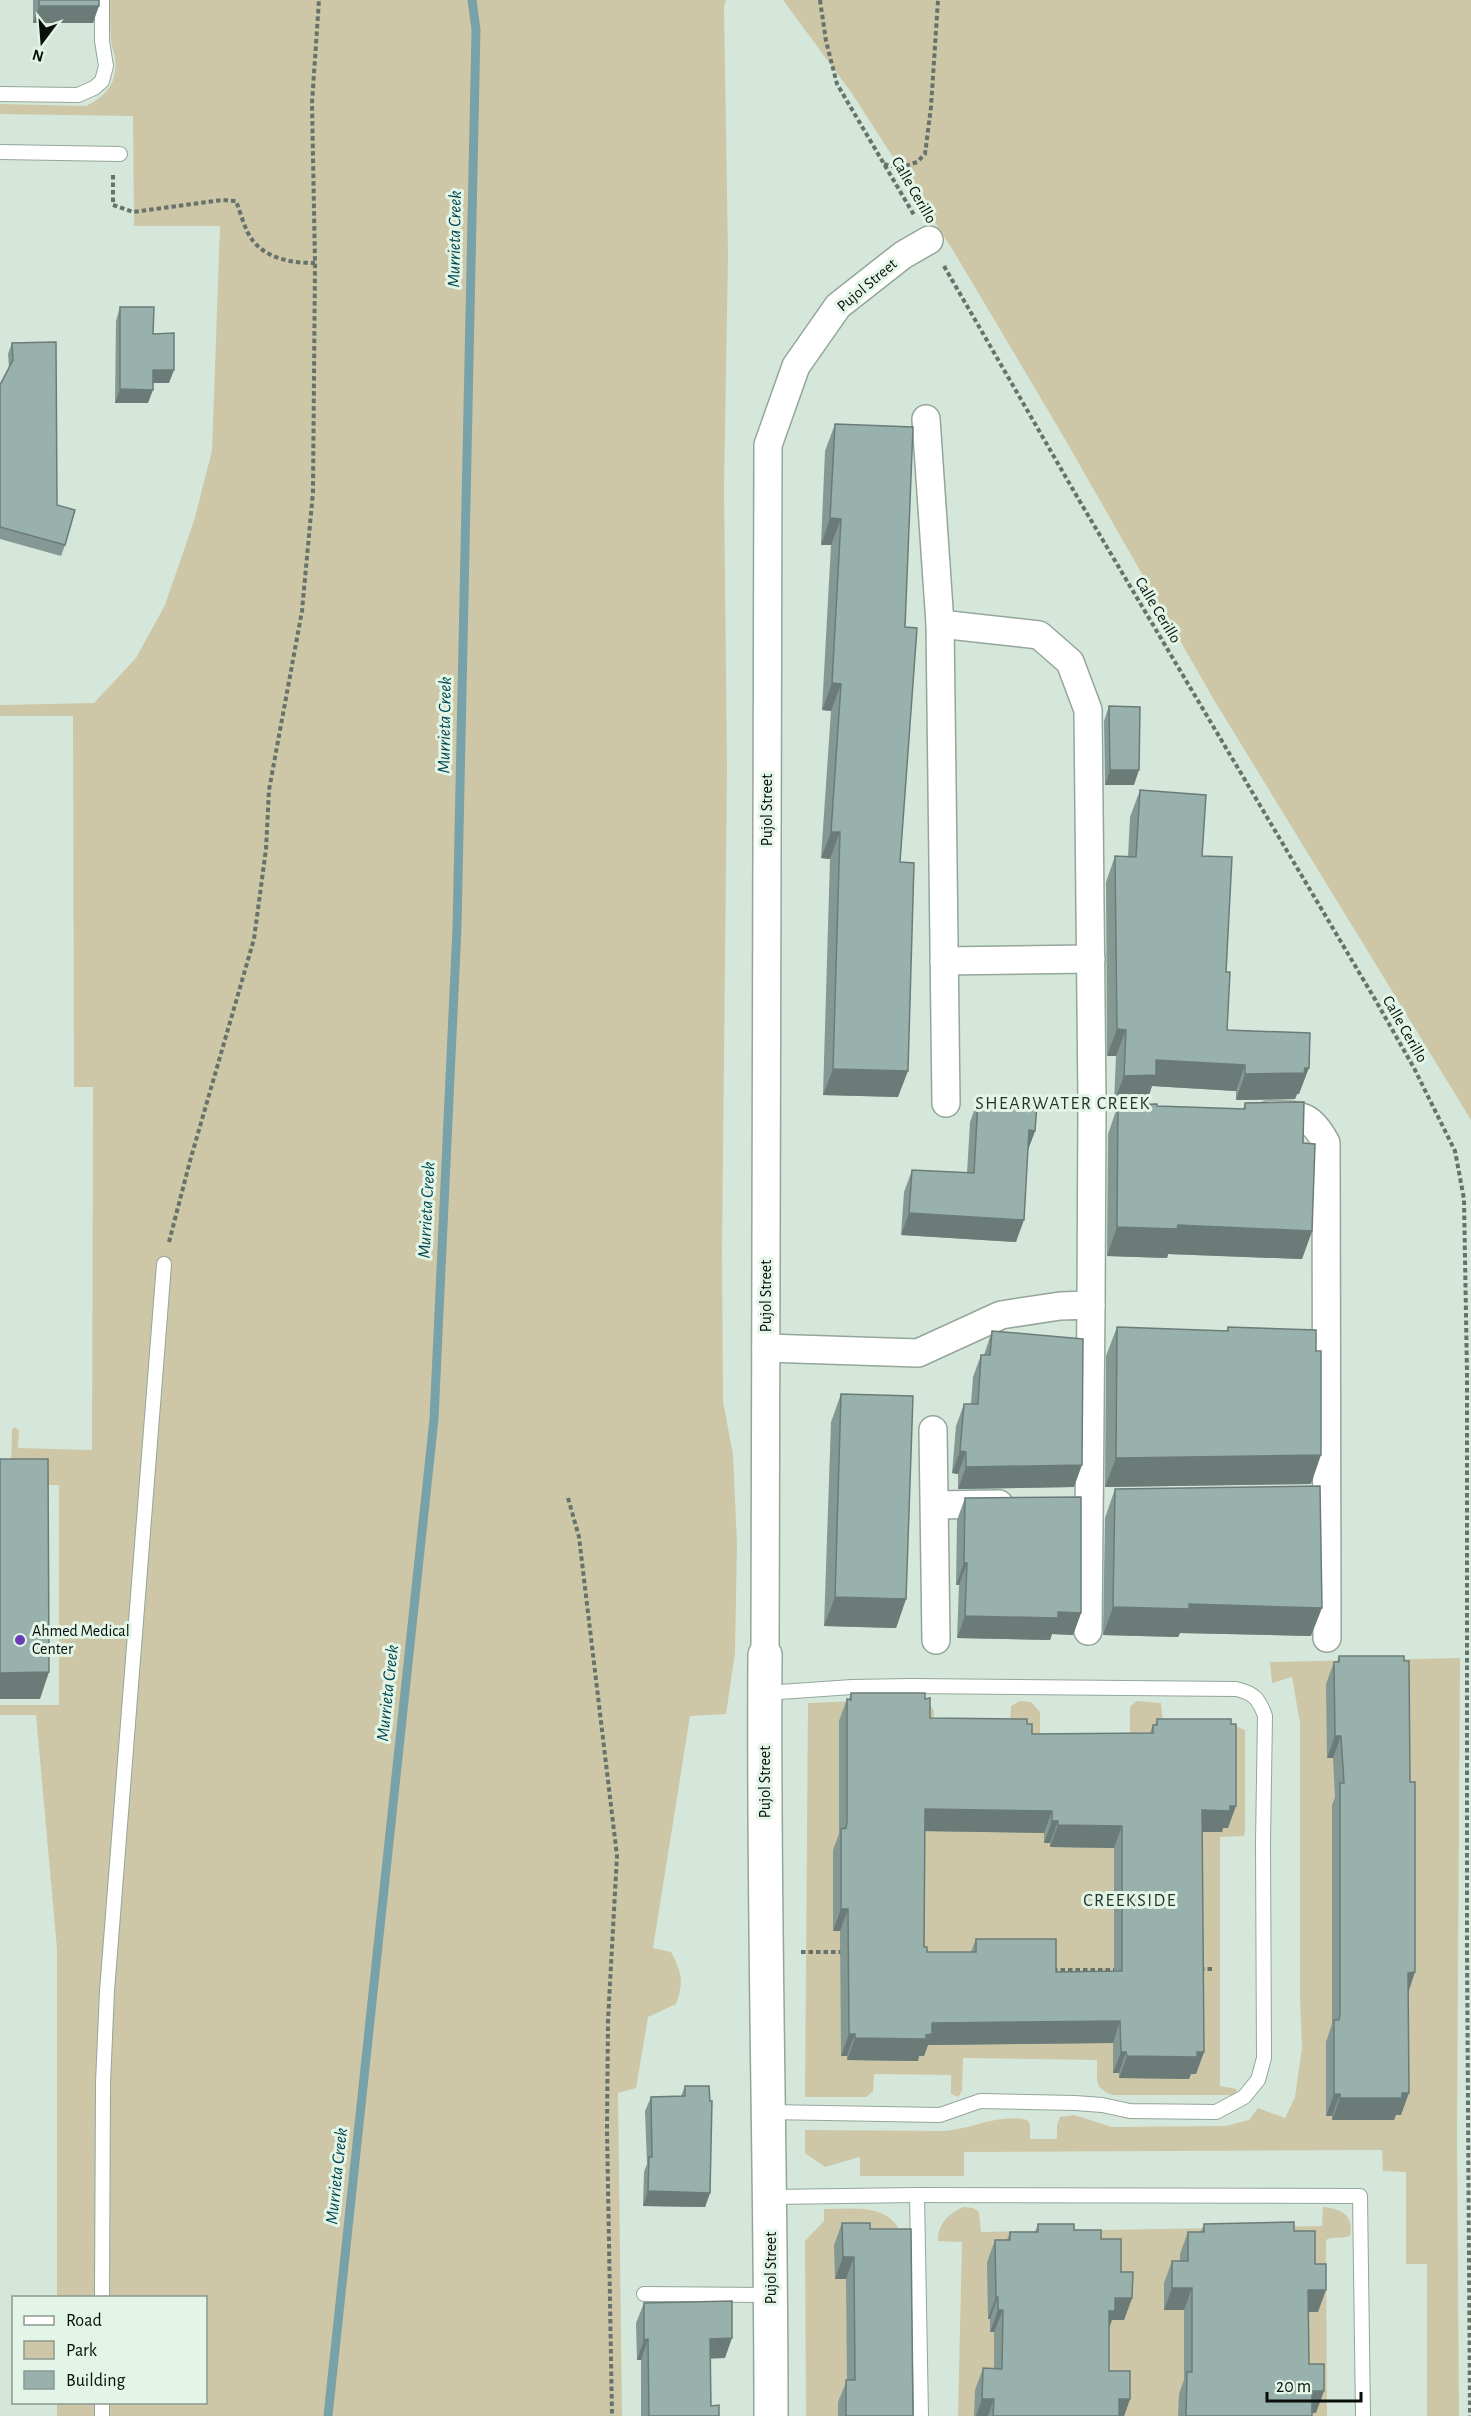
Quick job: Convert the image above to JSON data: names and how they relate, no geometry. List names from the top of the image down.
{
  "streets": {
    "street": ["Pujol Street"],
    "path": ["Calle Cerillo"]
  },
  "crossings": [
    ["Calle Cerillo", "Pujol Street"]
  ],
  "districts": ["SHEARWATER CREEK", "CREEKSIDE"],
  "water": ["Murrieta Creek"],
  "places": ["Ahmed Medical Center"],
  "legend": ["Road", "Park", "Building"],
  "scale_bar": "20 m",
  "north": "bottom"
}
